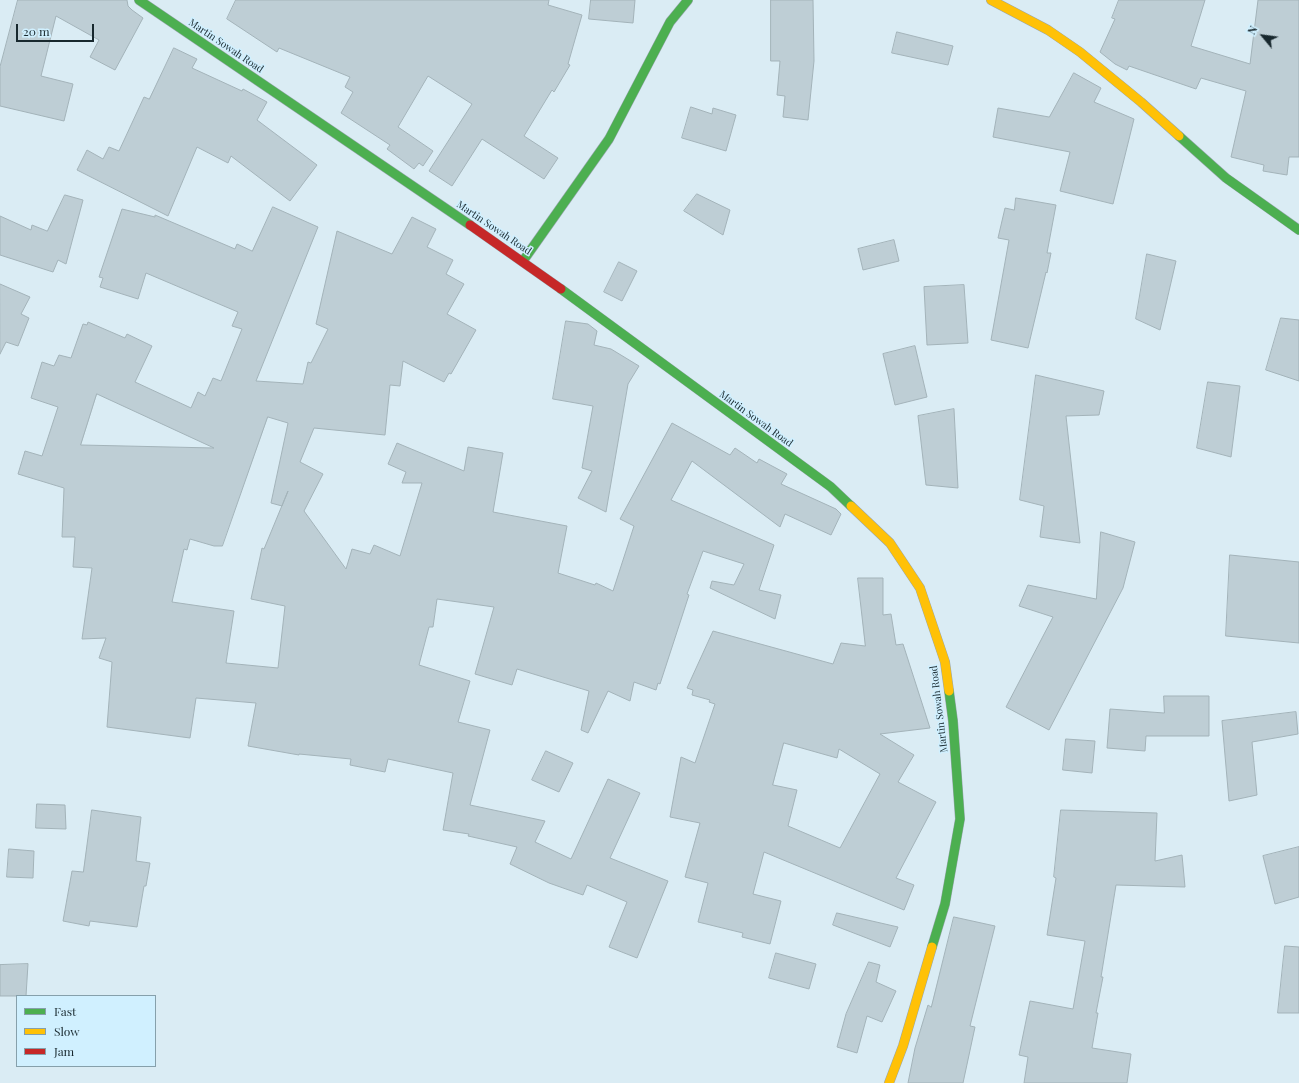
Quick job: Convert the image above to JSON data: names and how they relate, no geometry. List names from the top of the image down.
{
  "streets": {
    "street": ["Martin Sowah Road"]
  },
  "legend": ["Fast", "Slow", "Jam"],
  "scale_bar": "20 m",
  "north": "top left"
}
